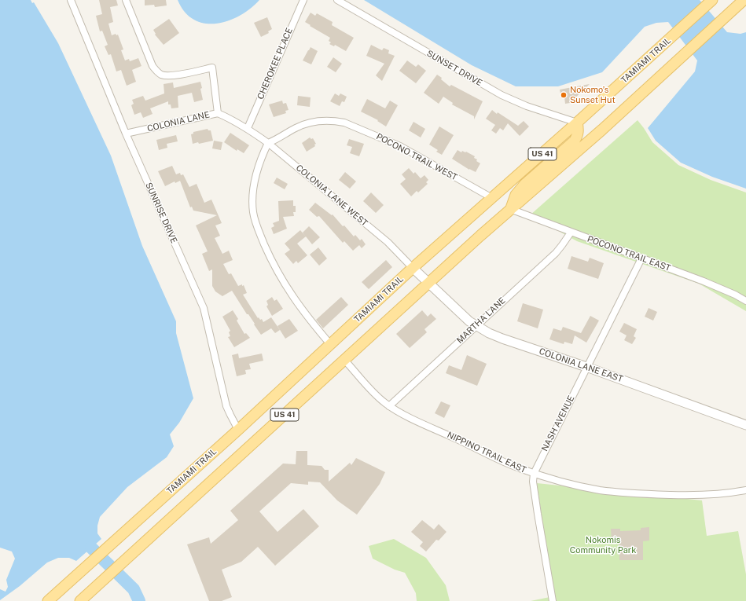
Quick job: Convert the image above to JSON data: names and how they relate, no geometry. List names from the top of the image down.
{
  "streets": {
    "main road": ["TAMIAMI TRAIL", "US 41"],
    "street": [
      "CHEROKEE PLACE",
      "SUNSET DRIVE",
      "COLONIA LANE",
      "POCONO TRAIL WEST",
      "COLONIA LANE WEST",
      "SUNRISE DRIVE",
      "POCONO TRAIL EAST",
      "MARTHA LANE",
      "COLONIA LANE EAST",
      "NASH AVENUE",
      "NIPPINO TRAIL EAST"
    ]
  },
  "crossings": [
    ["TAMIAMI TRAIL", "SUNSET DRIVE"],
    ["TAMIAMI TRAIL", "POCONO TRAIL WEST"],
    ["TAMIAMI TRAIL", "COLONIA LANE WEST"],
    ["TAMIAMI TRAIL", "SUNRISE DRIVE"],
    ["TAMIAMI TRAIL", "COLONIA LANE EAST"],
    ["CHEROKEE PLACE", "COLONIA LANE"],
    ["CHEROKEE PLACE", "COLONIA LANE WEST"],
    ["COLONIA LANE", "COLONIA LANE WEST"],
    ["COLONIA LANE", "SUNRISE DRIVE"],
    ["US 41", "POCONO TRAIL EAST"],
    ["US 41", "COLONIA LANE EAST"],
    ["US 41", "NIPPINO TRAIL EAST"],
    ["POCONO TRAIL WEST", "COLONIA LANE WEST"],
    ["COLONIA LANE WEST", "COLONIA LANE EAST"],
    ["POCONO TRAIL EAST", "MARTHA LANE"],
    ["POCONO TRAIL EAST", "NASH AVENUE"],
    ["MARTHA LANE", "COLONIA LANE EAST"],
    ["MARTHA LANE", "NIPPINO TRAIL EAST"],
    ["COLONIA LANE EAST", "NASH AVENUE"],
    ["NASH AVENUE", "NIPPINO TRAIL EAST"]
  ],
  "parks": ["Nokomis Community Park"],
  "places": ["Nokomo’s Sunset Hut"]
}
